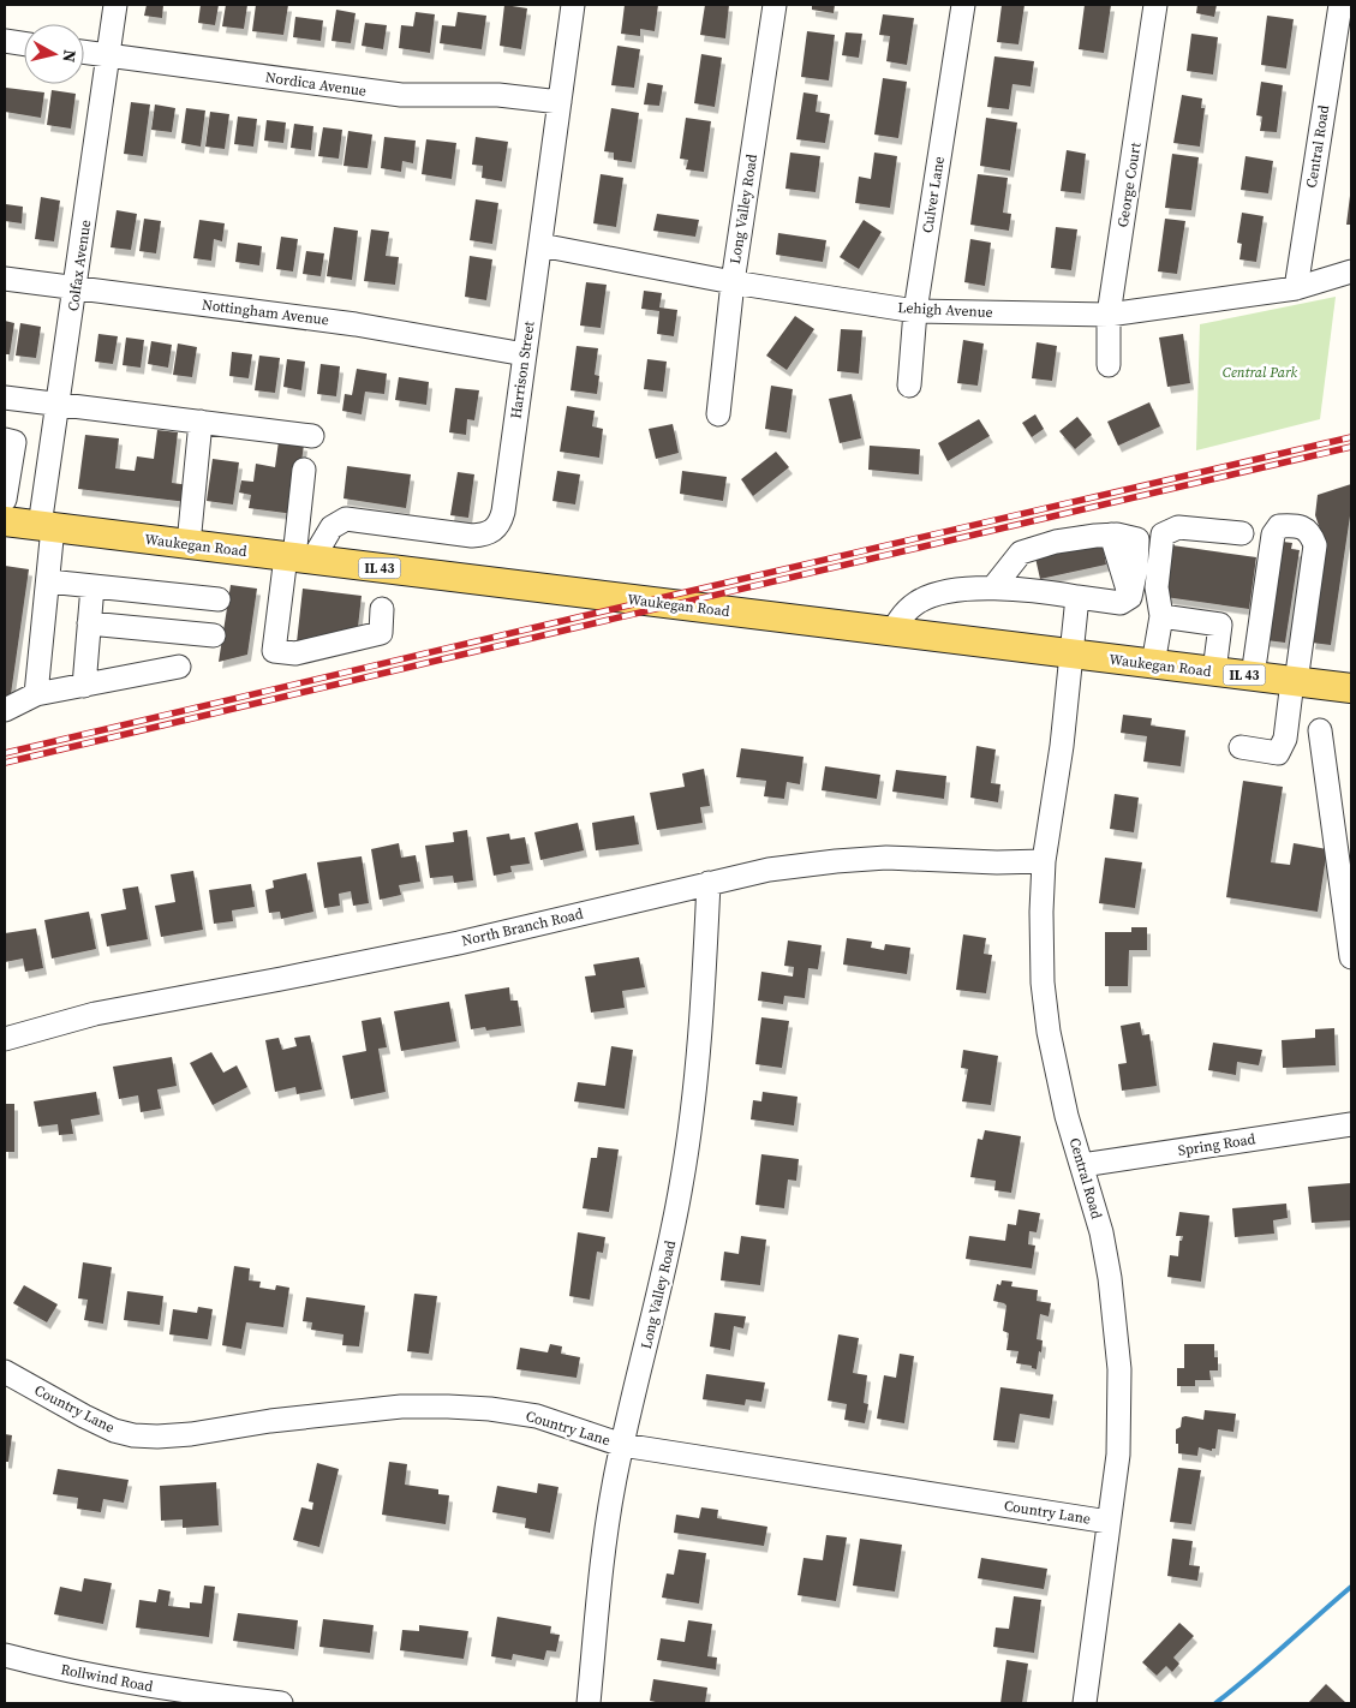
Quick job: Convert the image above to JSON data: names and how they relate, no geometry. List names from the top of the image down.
{
  "streets": {
    "main road": ["Waukegan Road", "IL 43"],
    "street": [
      "Nordica Avenue",
      "Central Road",
      "George Court",
      "Culver Lane",
      "Long Valley Road",
      "Colfax Avenue",
      "Lehigh Avenue",
      "Nottingham Avenue",
      "Harrison Street",
      "North Branch Road",
      "Spring Road",
      "Country Lane",
      "Rollwind Road"
    ]
  },
  "crossings": [
    ["Nordica Avenue", "Colfax Avenue"],
    ["Nordica Avenue", "Harrison Street"],
    ["Central Road", "Lehigh Avenue"],
    ["Central Road", "Waukegan Road"],
    ["Central Road", "North Branch Road"],
    ["Central Road", "Spring Road"],
    ["Central Road", "Country Lane"],
    ["George Court", "Lehigh Avenue"],
    ["Culver Lane", "Lehigh Avenue"],
    ["Long Valley Road", "Lehigh Avenue"],
    ["Long Valley Road", "North Branch Road"],
    ["Long Valley Road", "Country Lane"],
    ["Colfax Avenue", "Nottingham Avenue"],
    ["Colfax Avenue", "Waukegan Road"],
    ["Lehigh Avenue", "Harrison Street"],
    ["Nottingham Avenue", "Harrison Street"],
    ["Harrison Street", "Waukegan Road"]
  ],
  "parks": ["Central Park"],
  "north": "right"
}
